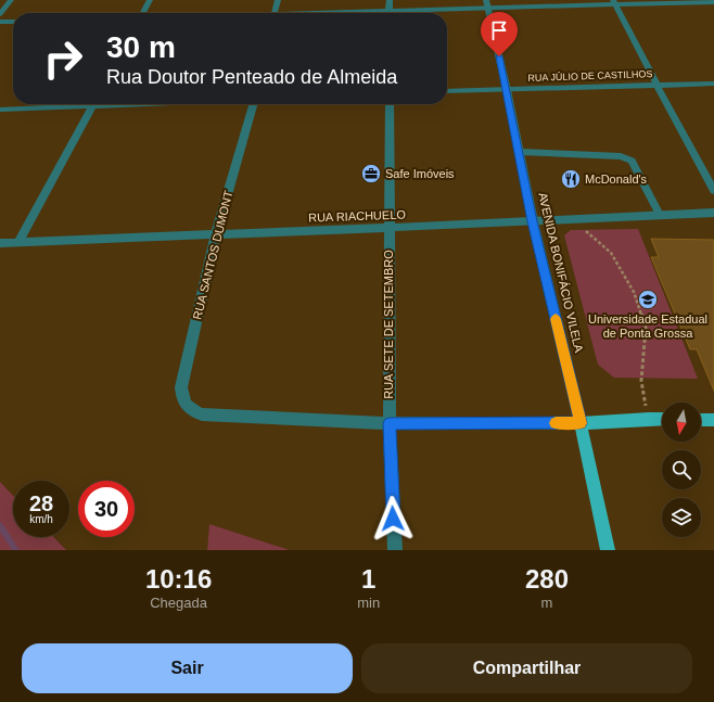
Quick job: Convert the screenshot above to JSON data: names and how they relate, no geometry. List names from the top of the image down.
{
  "streets": {
    "main road": ["AVENIDA BONIFÁCIO VILELA"],
    "street": [
      "RUA JÚLIO DE CASTILHOS",
      "RUA RIACHUELO",
      "RUA SANTOS DUMONT",
      "RUA SETE DE SETEMBRO"
    ]
  },
  "crossings": [
    ["RUA JÚLIO DE CASTILHOS", "AVENIDA BONIFÁCIO VILELA"],
    ["RUA RIACHUELO", "RUA SANTOS DUMONT"],
    ["RUA RIACHUELO", "AVENIDA BONIFÁCIO VILELA"],
    ["RUA RIACHUELO", "RUA SETE DE SETEMBRO"],
    ["RUA SANTOS DUMONT", "RUA SETE DE SETEMBRO"]
  ],
  "places": {
    "office": ["Safe Imóveis"],
    "restaurant": ["McDonald's"],
    "school or university": ["Universidade Estadual de Ponta Grossa"]
  },
  "north": "bottom",
  "page": {
    "turn": ["30 m", "Rua Doutor Penteado de Almeida"],
    "speed": "28 km/h",
    "limit": "30",
    "eta": [
      "10:16",
      "Chegada",
      "1",
      "min",
      "280",
      "m"
    ],
    "buttons": ["Sair", "Compartilhar"]
  }
}
